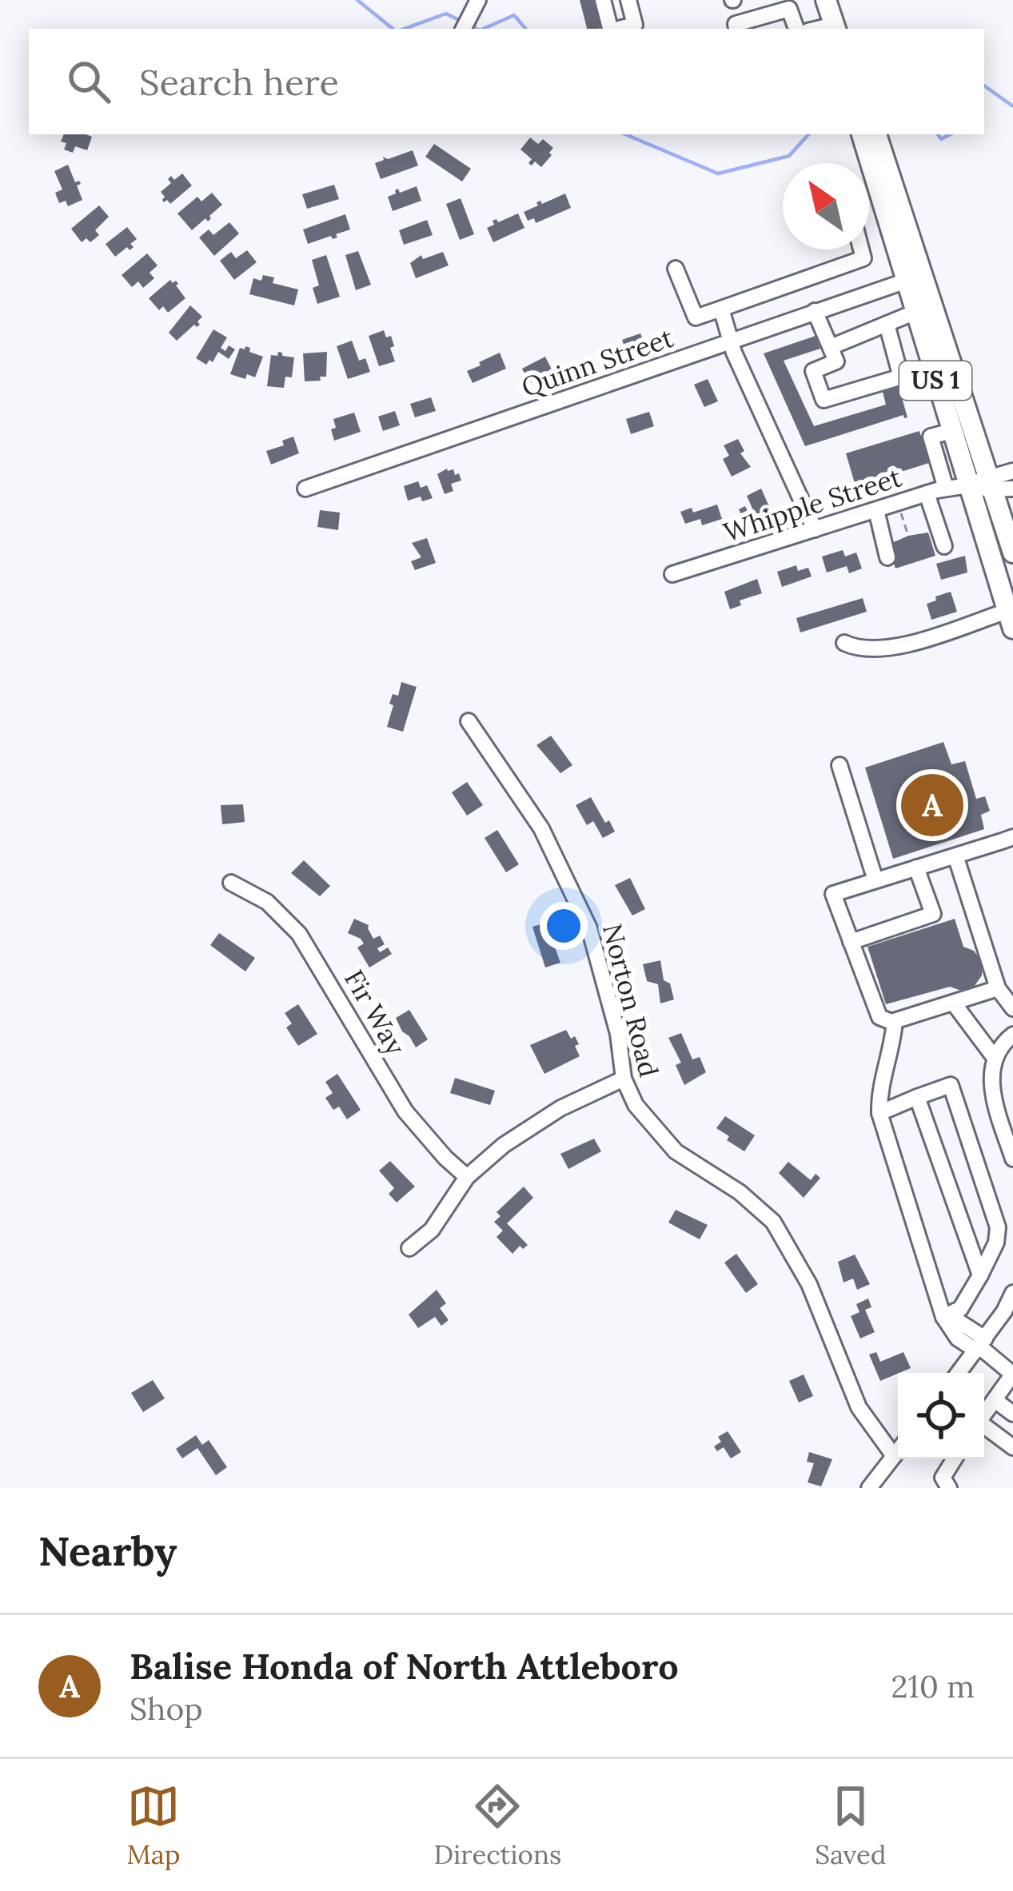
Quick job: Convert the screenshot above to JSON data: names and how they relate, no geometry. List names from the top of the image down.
{
  "streets": {
    "main road": ["US 1"],
    "street": [
      "Quinn Street",
      "Whipple Street",
      "Norton Road",
      "Fir Way"
    ]
  },
  "crossings": [
    ["Quinn Street", "US 1"],
    ["US 1", "Whipple Street"]
  ],
  "north": "top left",
  "page": {
    "search": "Search here",
    "pins": "A",
    "heading": "Nearby",
    "list": [
      {
        "mark": "A",
        "name": "Balise Honda of North Attleboro",
        "note": "Shop",
        "value": "210 m"
      }
    ],
    "nav": ["Map", "Directions", "Saved"]
  }
}
